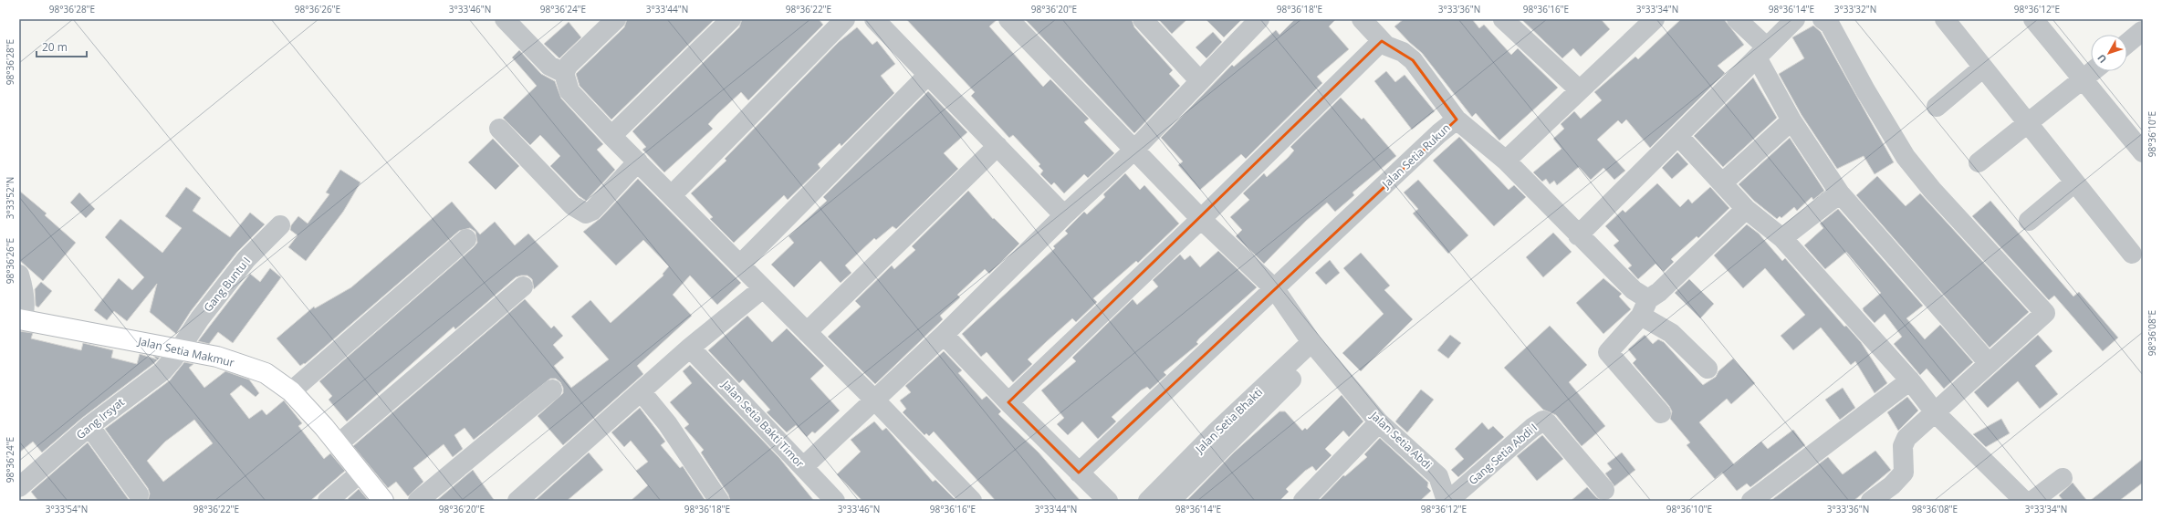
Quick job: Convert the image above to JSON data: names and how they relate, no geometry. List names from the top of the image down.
{
  "streets": {
    "main road": ["Jalan Setia Makmur"],
    "street": [
      "Jalan Setia Rukun",
      "Gang Buntu I",
      "Gang Irsyat",
      "Jalan Setia Bhakti",
      "Jalan Setia Bakti Timor",
      "Jalan Setia Abdi",
      "Gang Setia Abdi I"
    ]
  },
  "crossings": [
    ["Jalan Setia Rukun", "Jalan Setia Abdi"],
    ["Gang Buntu I", "Jalan Setia Makmur"],
    ["Gang Buntu I", "Gang Irsyat"],
    ["Jalan Setia Makmur", "Gang Irsyat"],
    ["Jalan Setia Bhakti", "Jalan Setia Abdi"],
    ["Jalan Setia Abdi", "Gang Setia Abdi I"]
  ],
  "scale_bar": "20 m",
  "north": "bottom left",
  "coordinates": [
    "98°36'28\"E",
    "98°36'26\"E",
    "3°33'46\"N",
    "98°36'24\"E",
    "3°33'44\"N",
    "98°36'22\"E",
    "98°36'20\"E",
    "98°36'18\"E",
    "3°33'36\"N",
    "98°36'16\"E",
    "3°33'34\"N",
    "98°36'14\"E",
    "3°33'32\"N",
    "98°36'12\"E",
    "98°36'10\"E",
    "3°33'52\"N",
    "98°36'08\"E",
    "3°33'54\"N"
  ]
}
